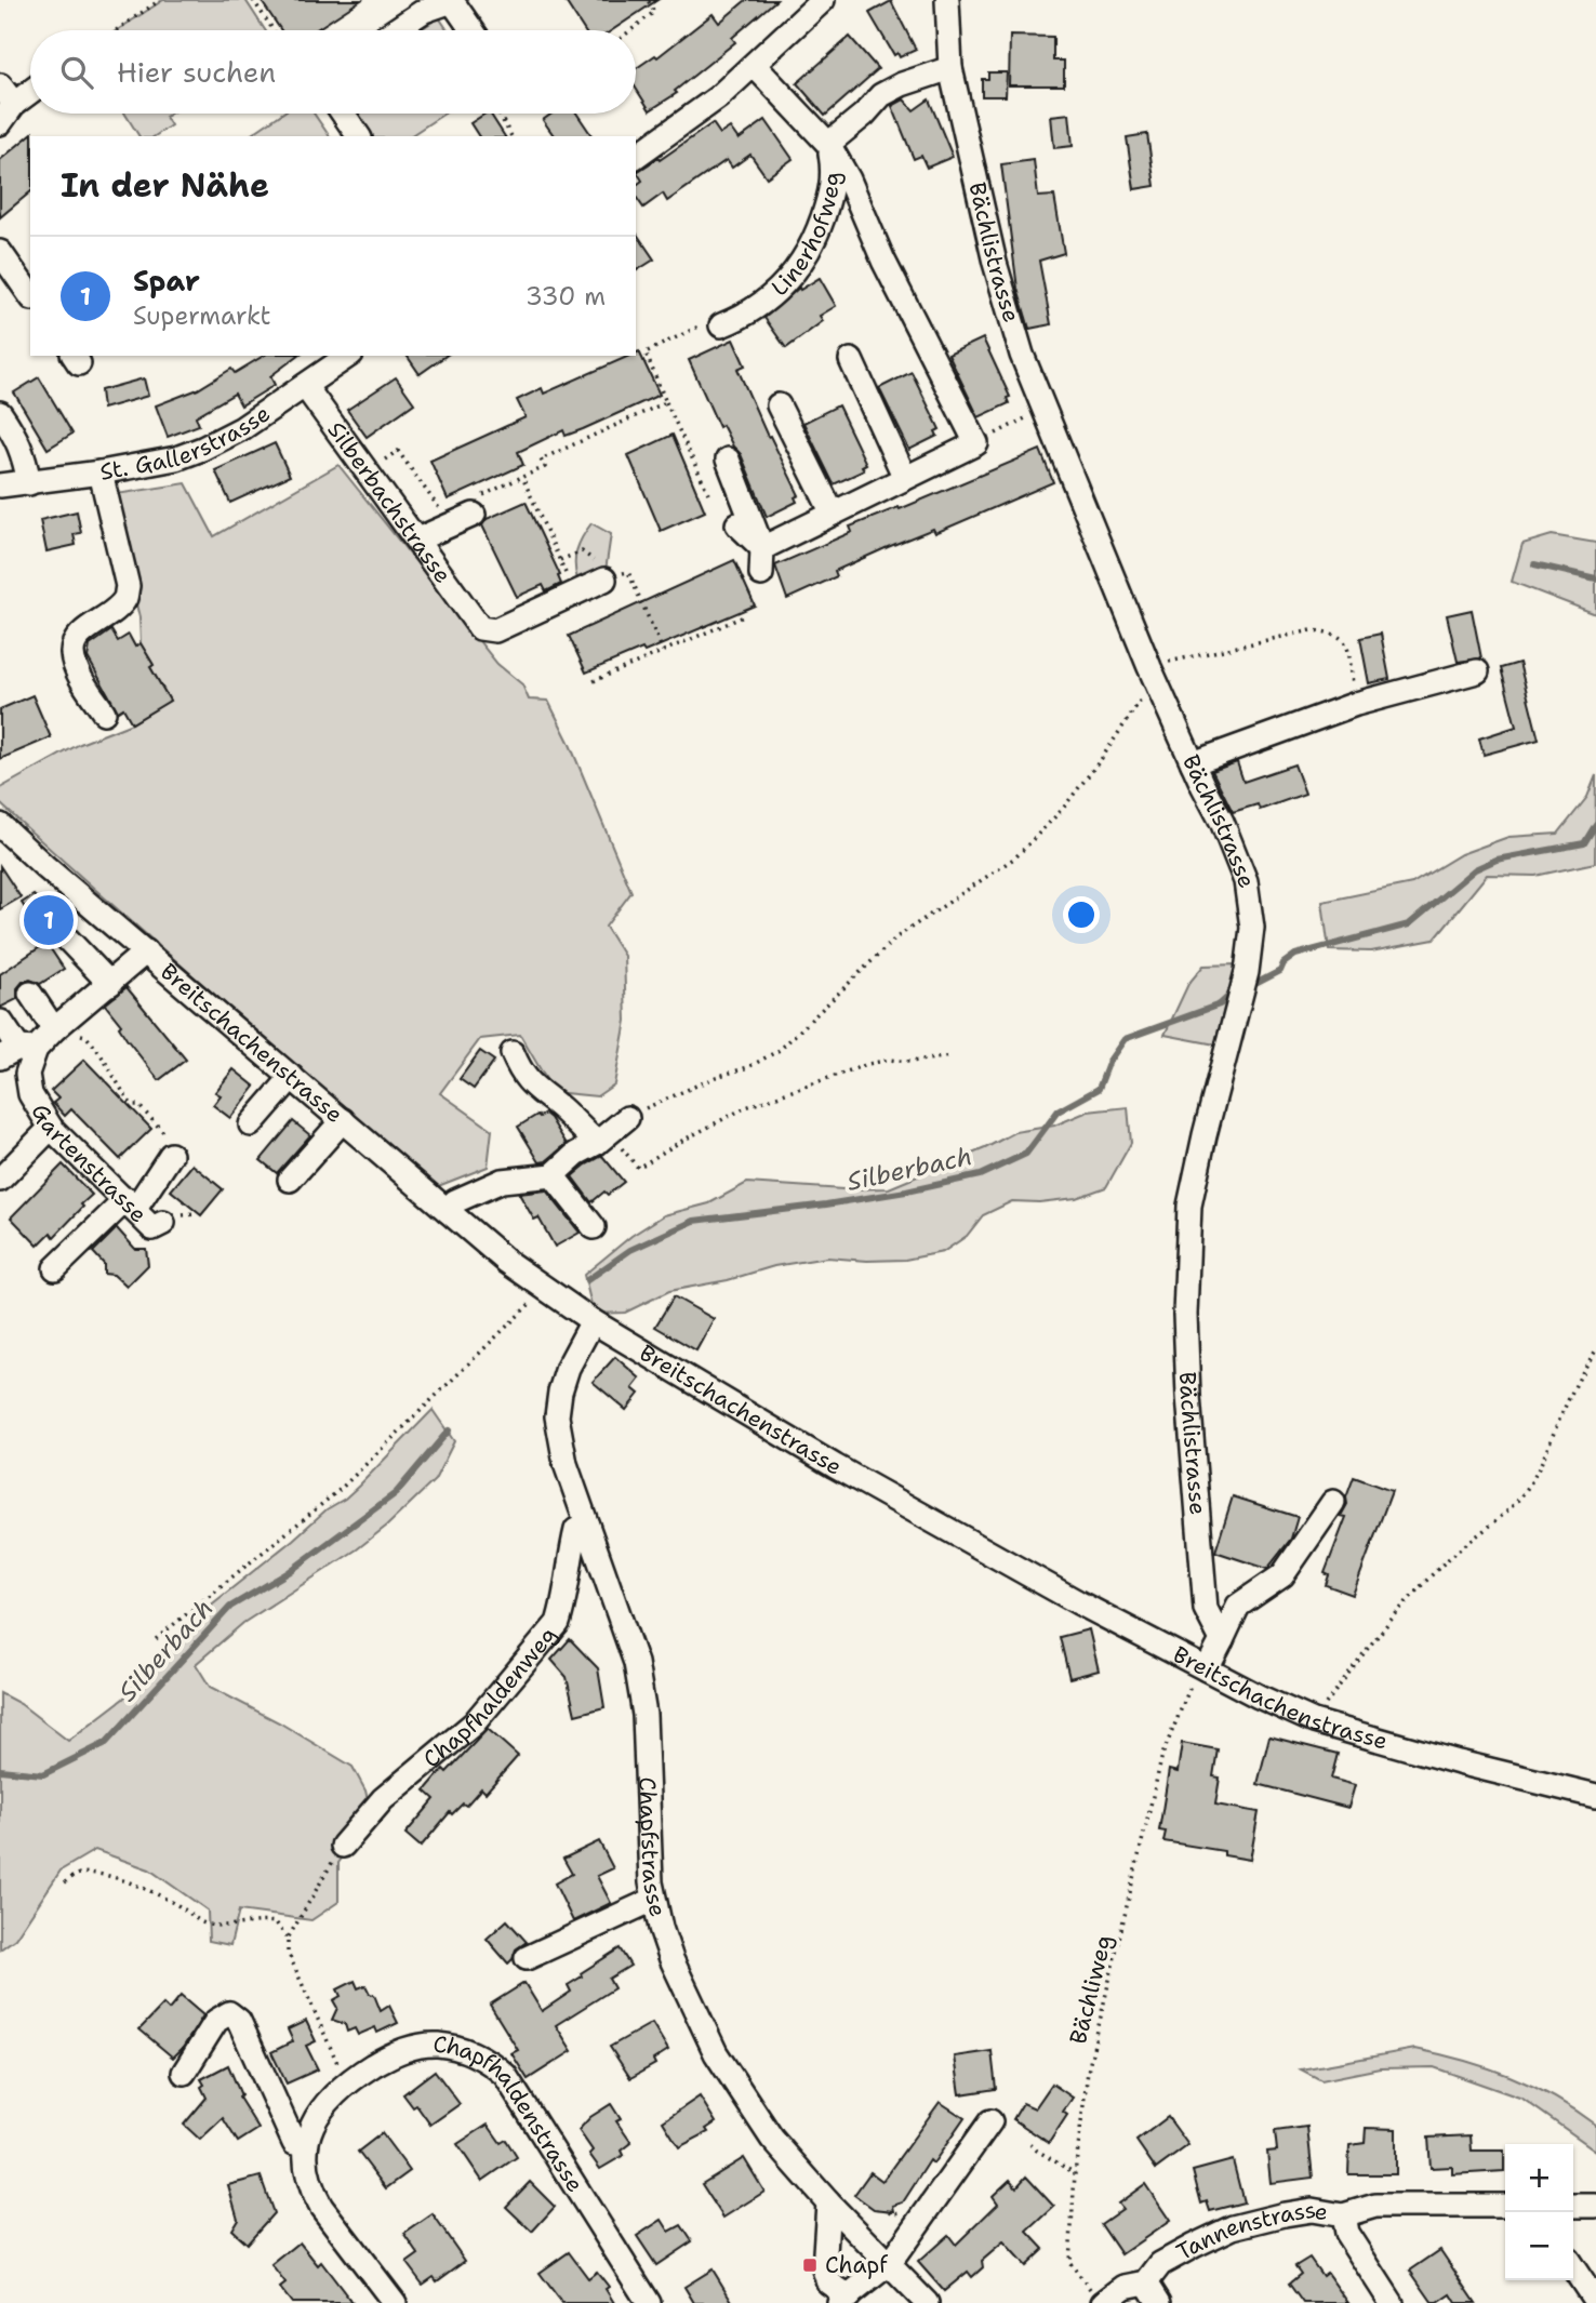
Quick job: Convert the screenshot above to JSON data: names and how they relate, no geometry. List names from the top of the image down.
{
  "streets": {
    "street": [
      "Linerhofweg",
      "Bächlistrasse",
      "St. Gallerstrasse",
      "Silberbachstrasse",
      "Breitschachenstrasse",
      "Gartenstrasse",
      "Chapfhaldenweg",
      "Chapfstrasse",
      "Chapfhaldenstrasse",
      "Tannenstrasse"
    ],
    "path": ["Bächliweg"]
  },
  "crossings": [
    ["Linerhofweg", "Bächlistrasse"],
    ["St. Gallerstrasse", "Silberbachstrasse"],
    ["Breitschachenstrasse", "Chapfstrasse"],
    ["Breitschachenstrasse", "Bächliweg"],
    ["Chapfhaldenweg", "Chapfstrasse"],
    ["Bächliweg", "Tannenstrasse"]
  ],
  "water": ["Silberbach"],
  "places": {
    "transit": ["Chapf"]
  },
  "page": {
    "search": "Hier suchen",
    "heading": "In der Nähe",
    "list": [
      {
        "mark": "1",
        "name": "Spar",
        "note": "Supermarkt",
        "value": "330 m"
      }
    ],
    "pins": "1",
    "map_buttons": ["+", "−"]
  }
}
